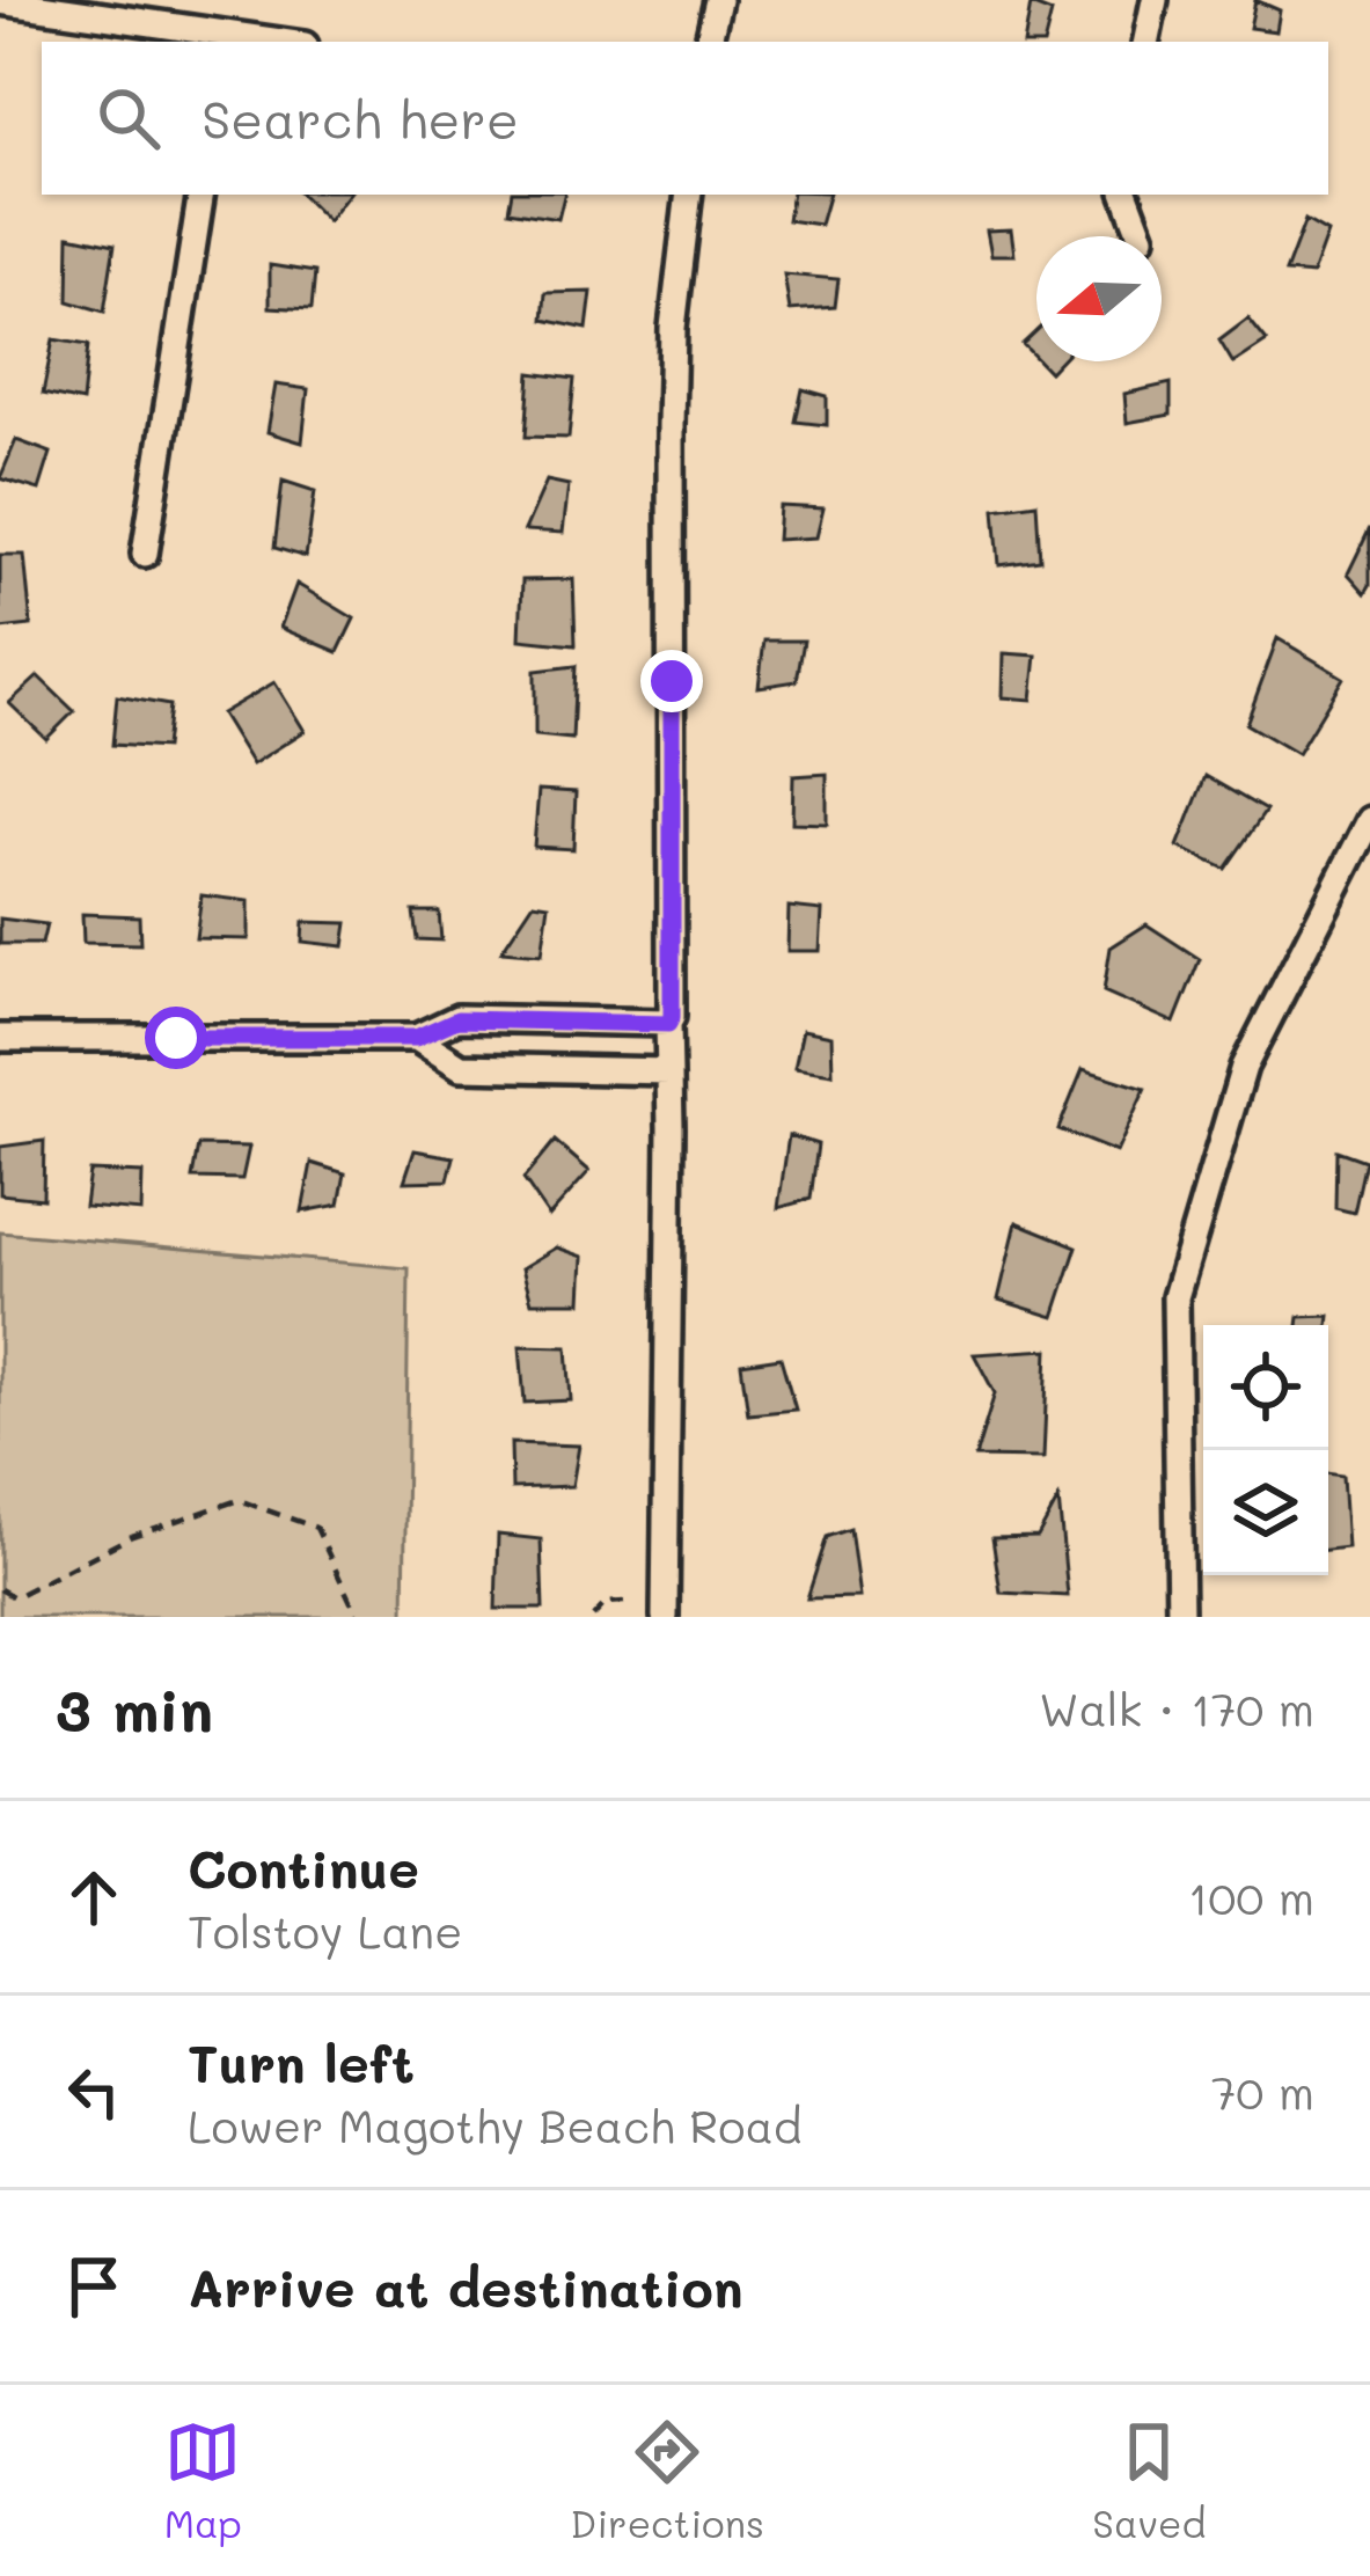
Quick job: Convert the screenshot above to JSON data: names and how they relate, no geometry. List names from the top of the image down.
{
  "north": "left",
  "page": {
    "search": "Search here",
    "heading": ["3 min", "Walk · 170 m"],
    "list": [
      ["Continue", "Tolstoy Lane", "100 m"],
      ["Turn left", "Lower Magothy Beach Road", "70 m"],
      "Arrive at destination"
    ],
    "nav": ["Map", "Directions", "Saved"]
  }
}
